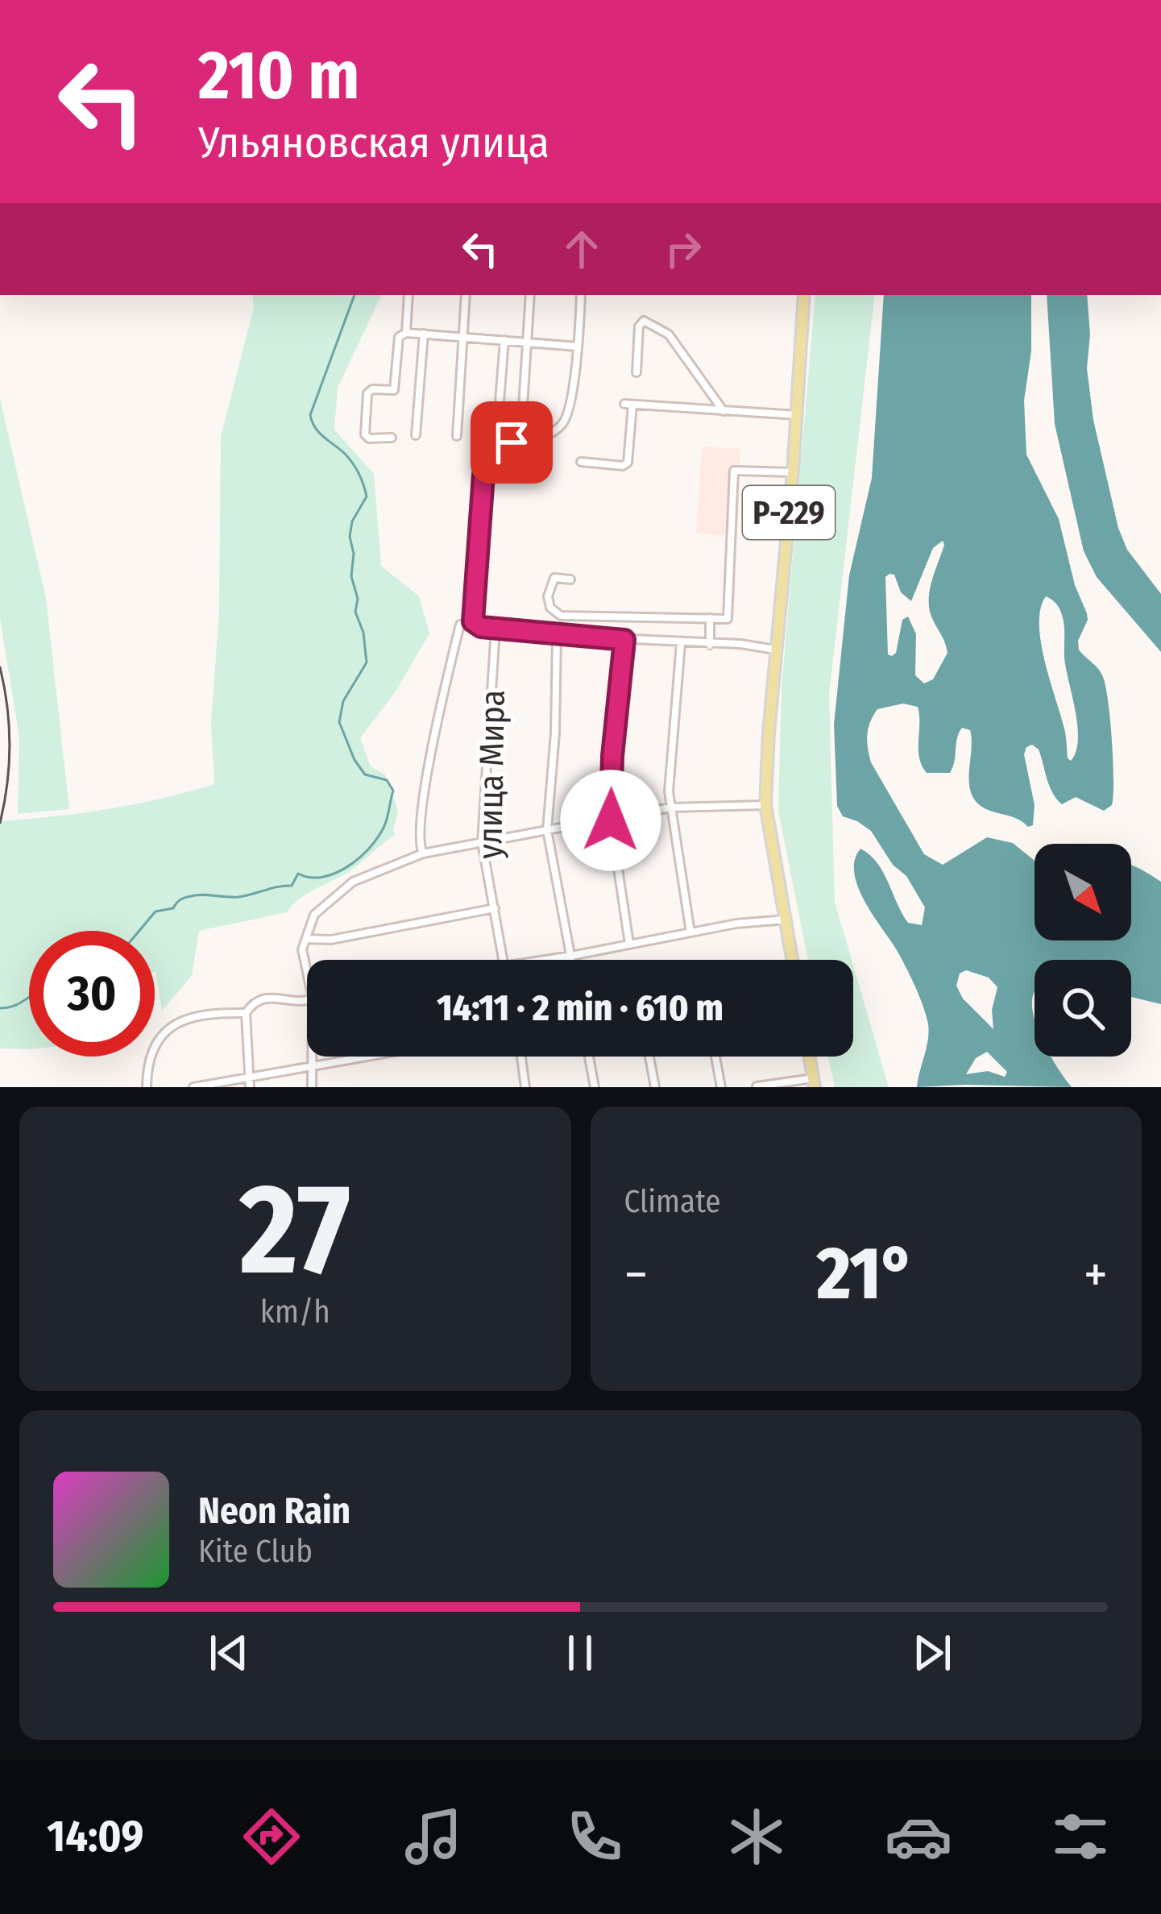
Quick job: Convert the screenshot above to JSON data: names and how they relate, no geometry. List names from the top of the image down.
{
  "streets": {
    "main road": ["Р-229"],
    "street": ["улица Мира"]
  },
  "north": "bottom right",
  "page": {
    "turn": ["210 m", "Ульяновская улица"],
    "limit": "30",
    "trip": "14:11 · 2 min · 610 m",
    "tile": [
      ["27", "km/h"],
      "Climate"
    ],
    "heat": ["−", "21°", "+"],
    "song": ["Neon Rain", "Kite Club"],
    "tabs": "14:09"
  }
}
